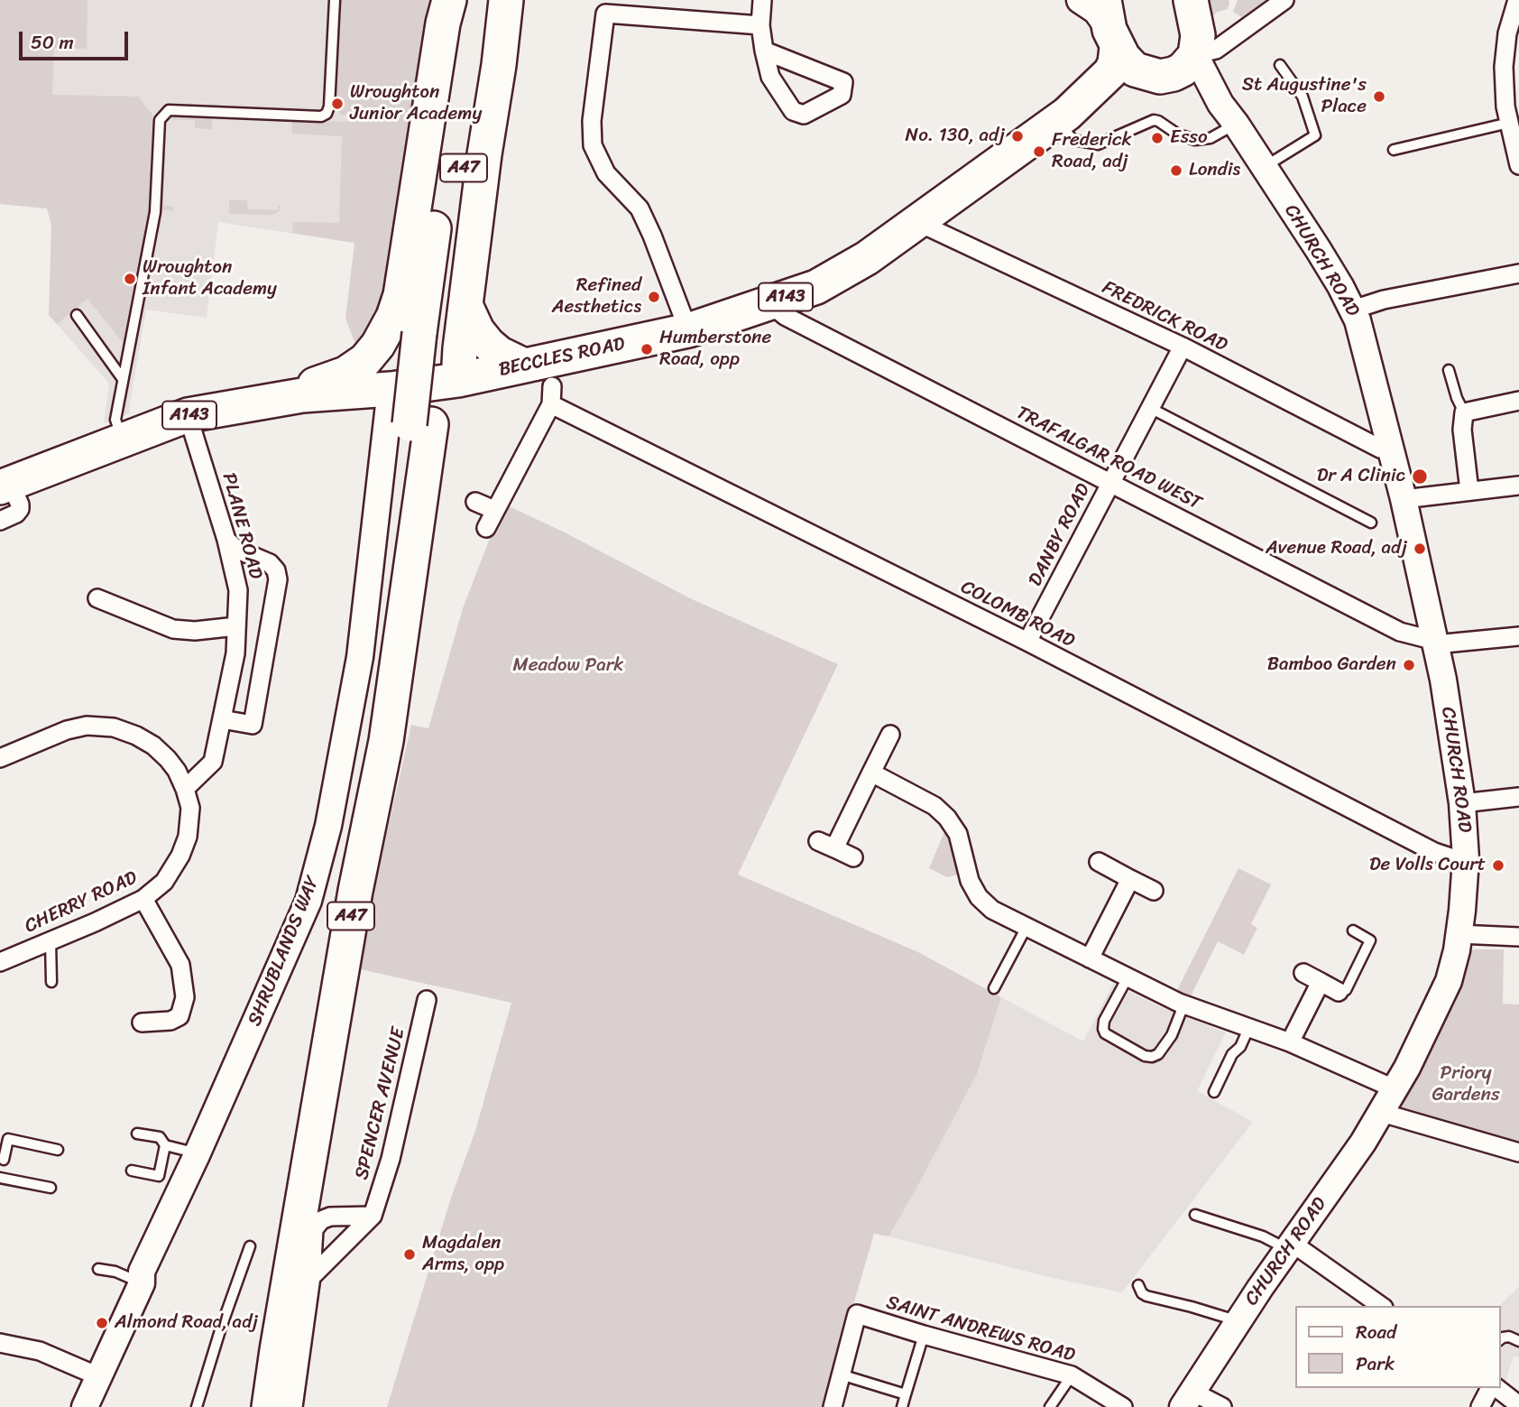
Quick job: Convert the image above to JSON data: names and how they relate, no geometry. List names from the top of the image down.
{
  "streets": {
    "highway": ["A47", "A143", "BECCLES ROAD"],
    "main road": ["CHURCH ROAD", "SHRUBLANDS WAY"],
    "street": [
      "FREDRICK ROAD",
      "TRAFALGAR ROAD WEST",
      "PLANE ROAD",
      "DANBY ROAD",
      "COLOMB ROAD",
      "CHERRY ROAD",
      "SPENCER AVENUE",
      "SAINT ANDREWS ROAD"
    ]
  },
  "crossings": [
    ["A47", "BECCLES ROAD"],
    ["A47", "SHRUBLANDS WAY"],
    ["CHURCH ROAD", "FREDRICK ROAD"],
    ["CHURCH ROAD", "TRAFALGAR ROAD WEST"],
    ["CHURCH ROAD", "COLOMB ROAD"],
    ["FREDRICK ROAD", "BECCLES ROAD"],
    ["FREDRICK ROAD", "DANBY ROAD"],
    ["BECCLES ROAD", "TRAFALGAR ROAD WEST"],
    ["BECCLES ROAD", "PLANE ROAD"],
    ["BECCLES ROAD", "SHRUBLANDS WAY"],
    ["TRAFALGAR ROAD WEST", "DANBY ROAD"],
    ["PLANE ROAD", "CHERRY ROAD"],
    ["DANBY ROAD", "COLOMB ROAD"]
  ],
  "parks": ["Meadow Park", "Priory Gardens"],
  "places": [
    "St Augustine's Place",
    "Wroughton Junior Academy",
    "No. 130, adj",
    "Esso",
    "Frederick Road, adj",
    "Londis",
    "Wroughton Infant Academy",
    "Refined Aesthetics",
    "Humberstone Road, opp",
    "Dr A Clinic",
    "Avenue Road, adj",
    "Bamboo Garden",
    "De Volls Court",
    "Magdalen Arms, opp",
    "Almond Road, adj"
  ],
  "legend": ["Road", "Park"],
  "scale_bar": "50 m"
}
